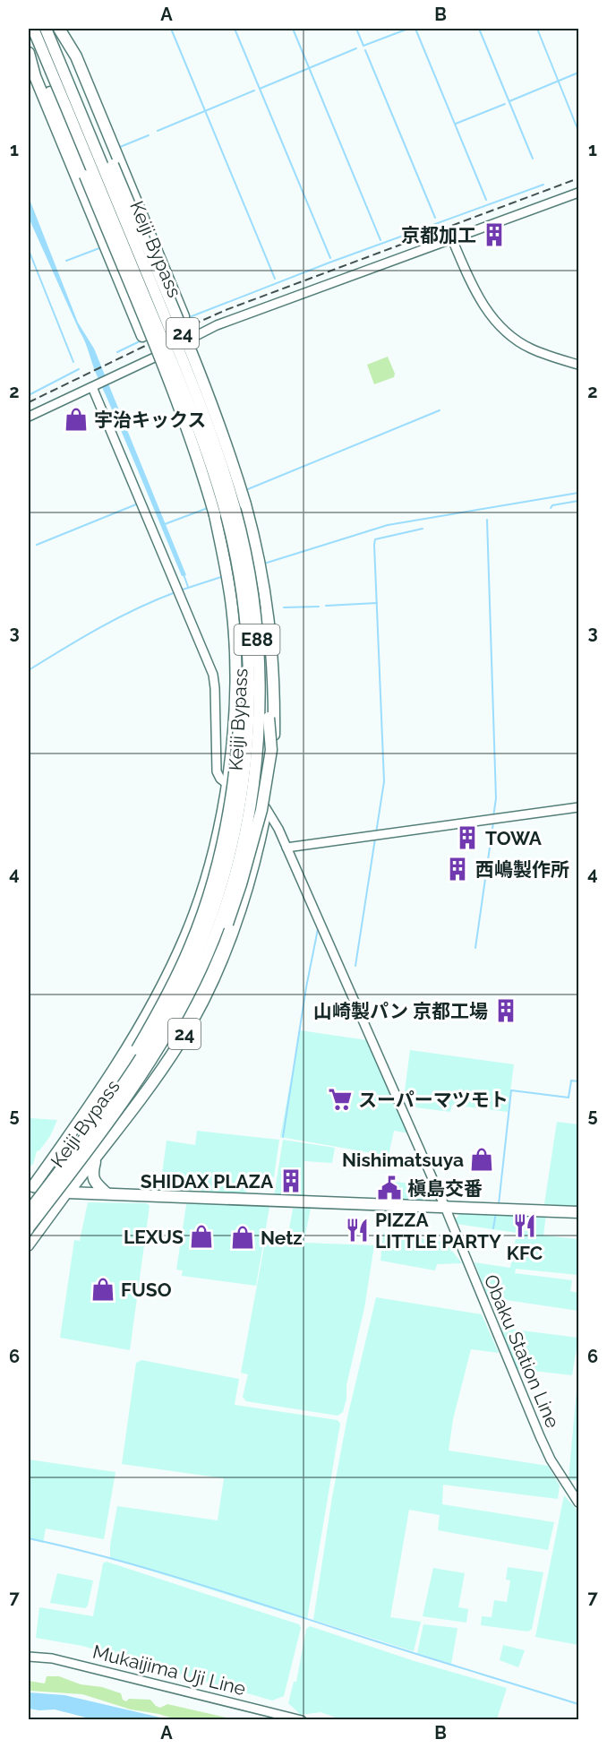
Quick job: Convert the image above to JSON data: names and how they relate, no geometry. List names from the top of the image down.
{
  "streets": {
    "highway": ["Keiji Bypass", "24", "E88"],
    "street": ["Obaku Station Line", "Mukaijima Uji Line"]
  },
  "crossings": [
    ["24", "Obaku Station Line"]
  ],
  "places": {
    "building": [
      "京都加工",
      "TOWA",
      "西嶋製作所",
      "山崎製パン 京都工場",
      "SHIDAX PLAZA"
    ],
    "shop": [
      "宇治キックス",
      "Nishimatsuya",
      "LEXUS",
      "Netz",
      "FUSO"
    ],
    "supermarket": ["スーパーマツモト"],
    "public building": ["槇島交番"],
    "restaurant": ["KFC", "PIZZA LITTLE PARTY"]
  },
  "grid": {
    "columns": ["A", "B"],
    "rows": [
      "1",
      "2",
      "3",
      "4",
      "5",
      "6",
      "7"
    ]
  }
}
